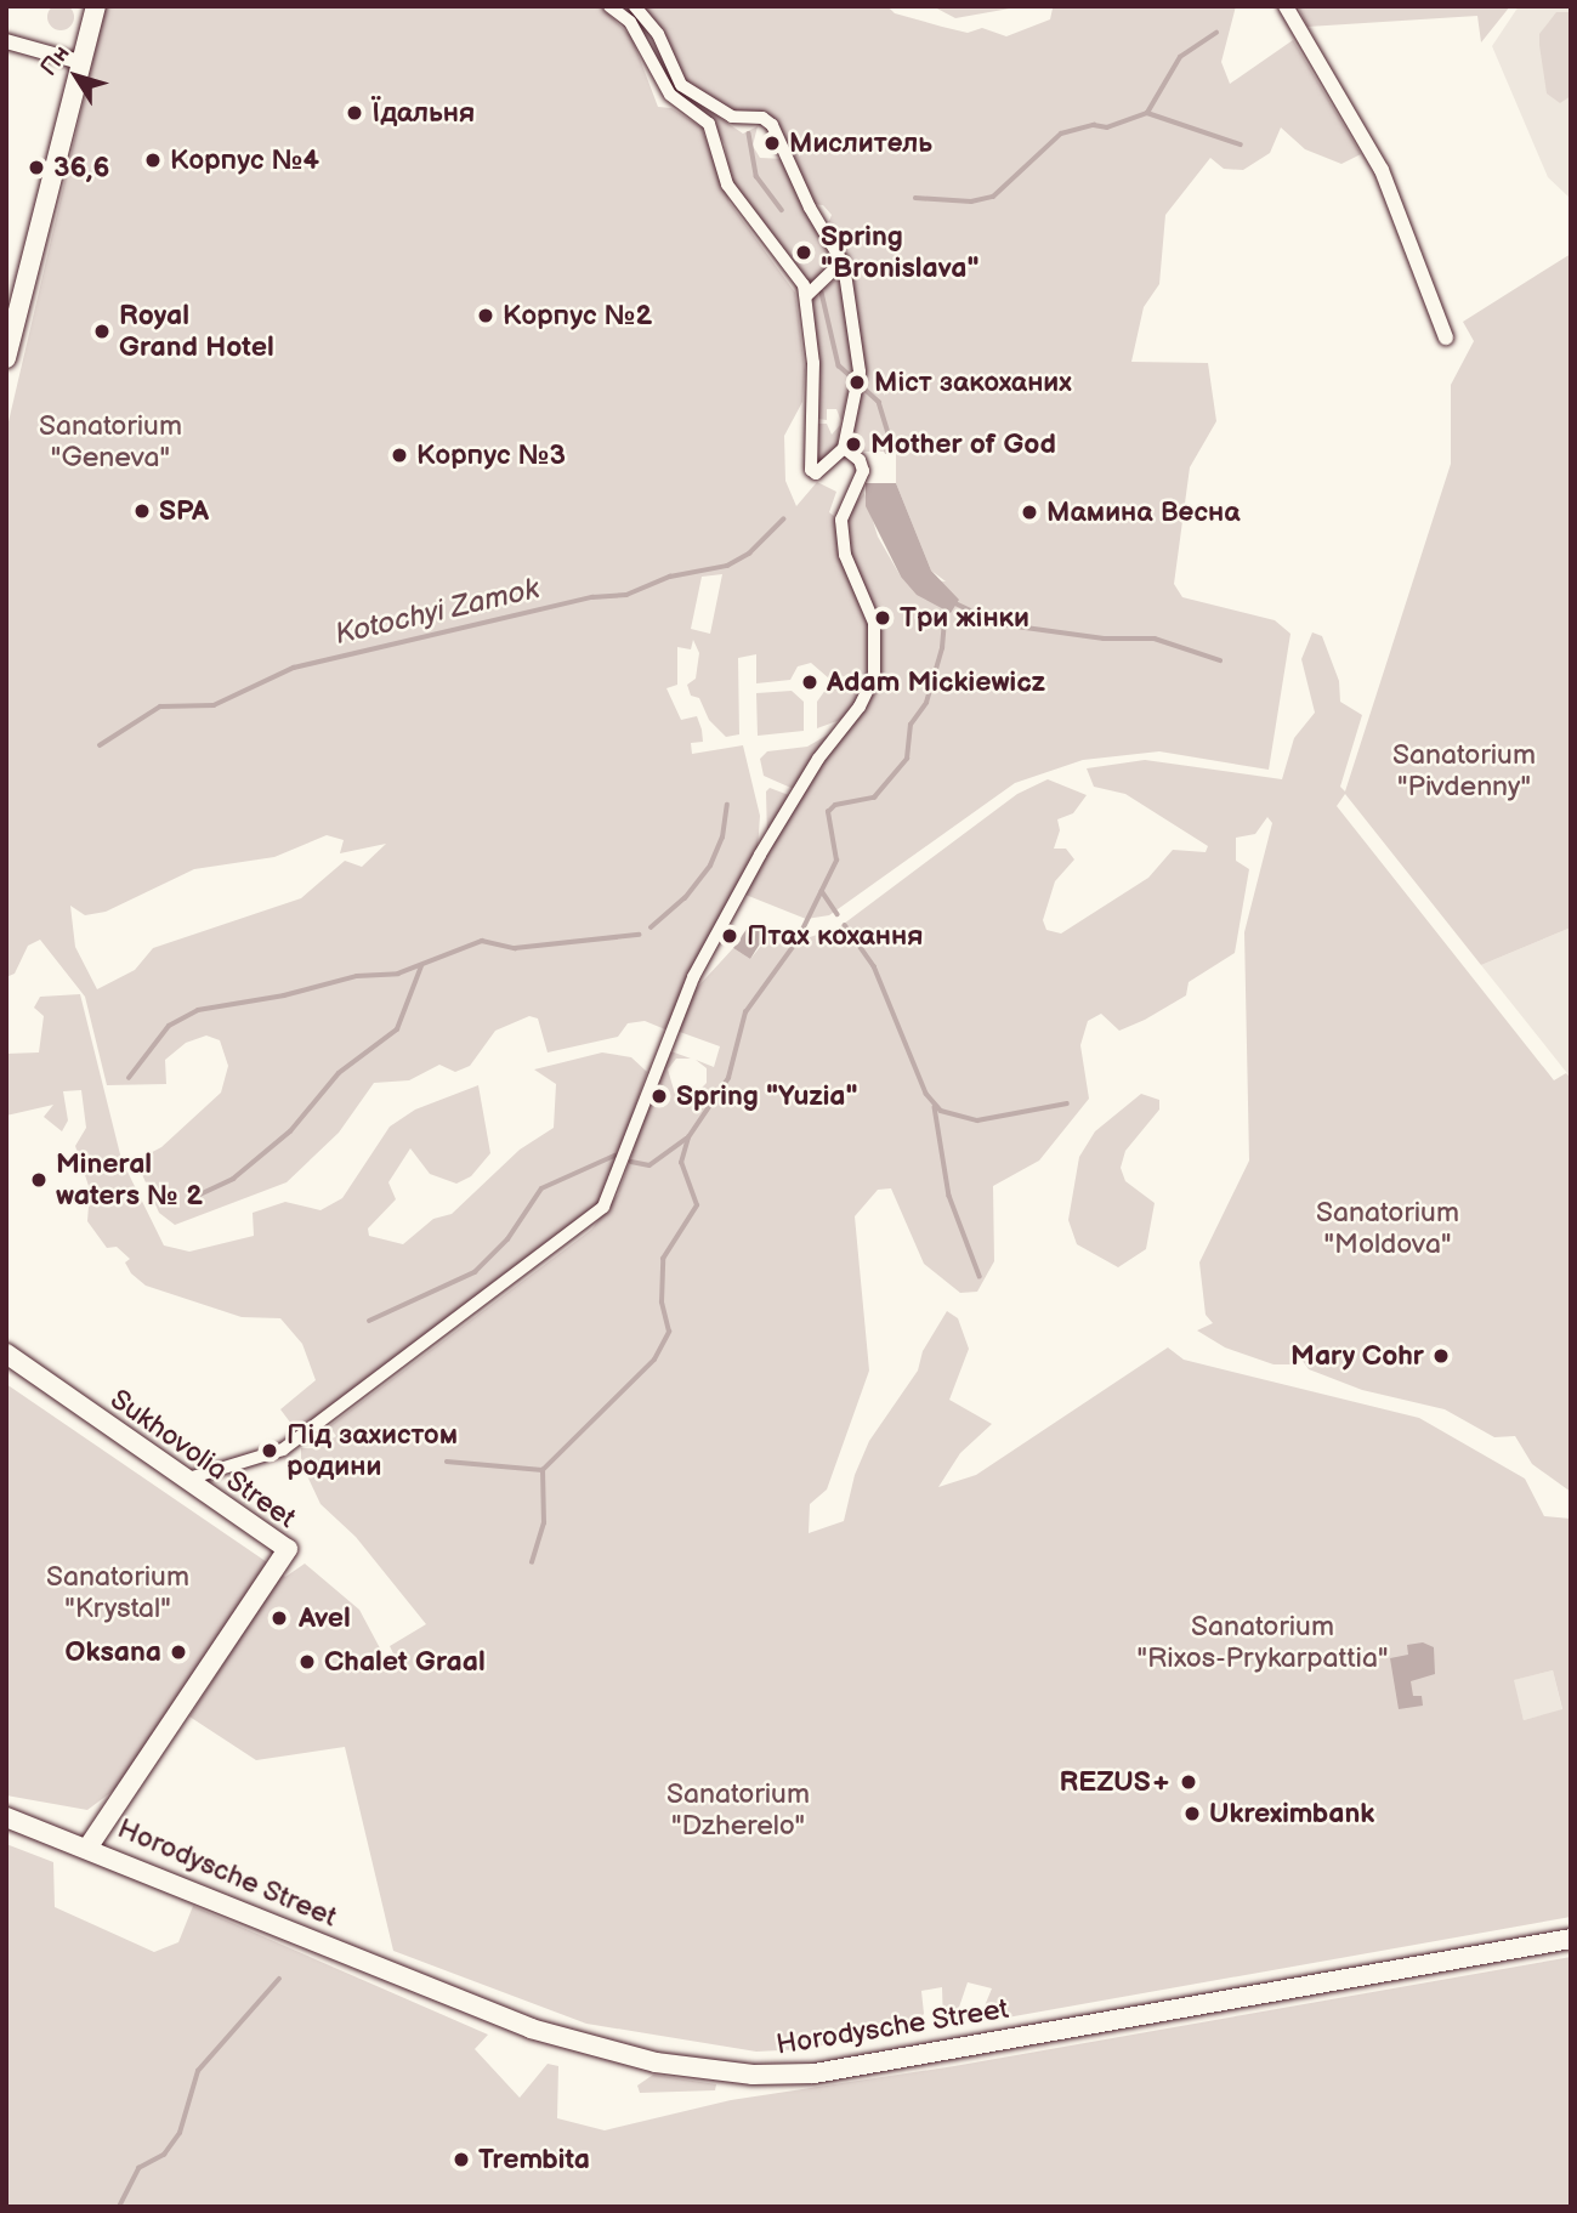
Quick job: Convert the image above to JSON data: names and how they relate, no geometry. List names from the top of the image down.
{
  "streets": {
    "street": ["Sukhovolia Street", "Horodysche Street"]
  },
  "crossings": [
    ["Sukhovolia Street", "Horodysche Street"]
  ],
  "water": ["Kotochyi Zamok"],
  "parks": [
    "Sanatorium \"Geneva\"",
    "Sanatorium \"Pivdenny\"",
    "Sanatorium \"Moldova\"",
    "Sanatorium \"Krystal\"",
    "Sanatorium \"Rixos-Prykarpattia\"",
    "Sanatorium \"Dzherelo\""
  ],
  "places": [
    "Їдальня",
    "Мислитель",
    "Корпус №4",
    "36,6",
    "Spring \"Bronislava\"",
    "Корпус №2",
    "Royal Grand Hotel",
    "Міст закоханих",
    "Mother of God",
    "Корпус №3",
    "SPA",
    "Мамина Весна",
    "Три жінки",
    "Adam Mickiewicz",
    "Птах кохання",
    "Spring \"Yuzia\"",
    "Mineral waters № 2",
    "Mary Cohr",
    "Під захистом родини",
    "Avel",
    "Oksana",
    "Chalet Graal",
    "REZUS+",
    "Ukreximbank",
    "Trembita"
  ],
  "north": "top left"
}
